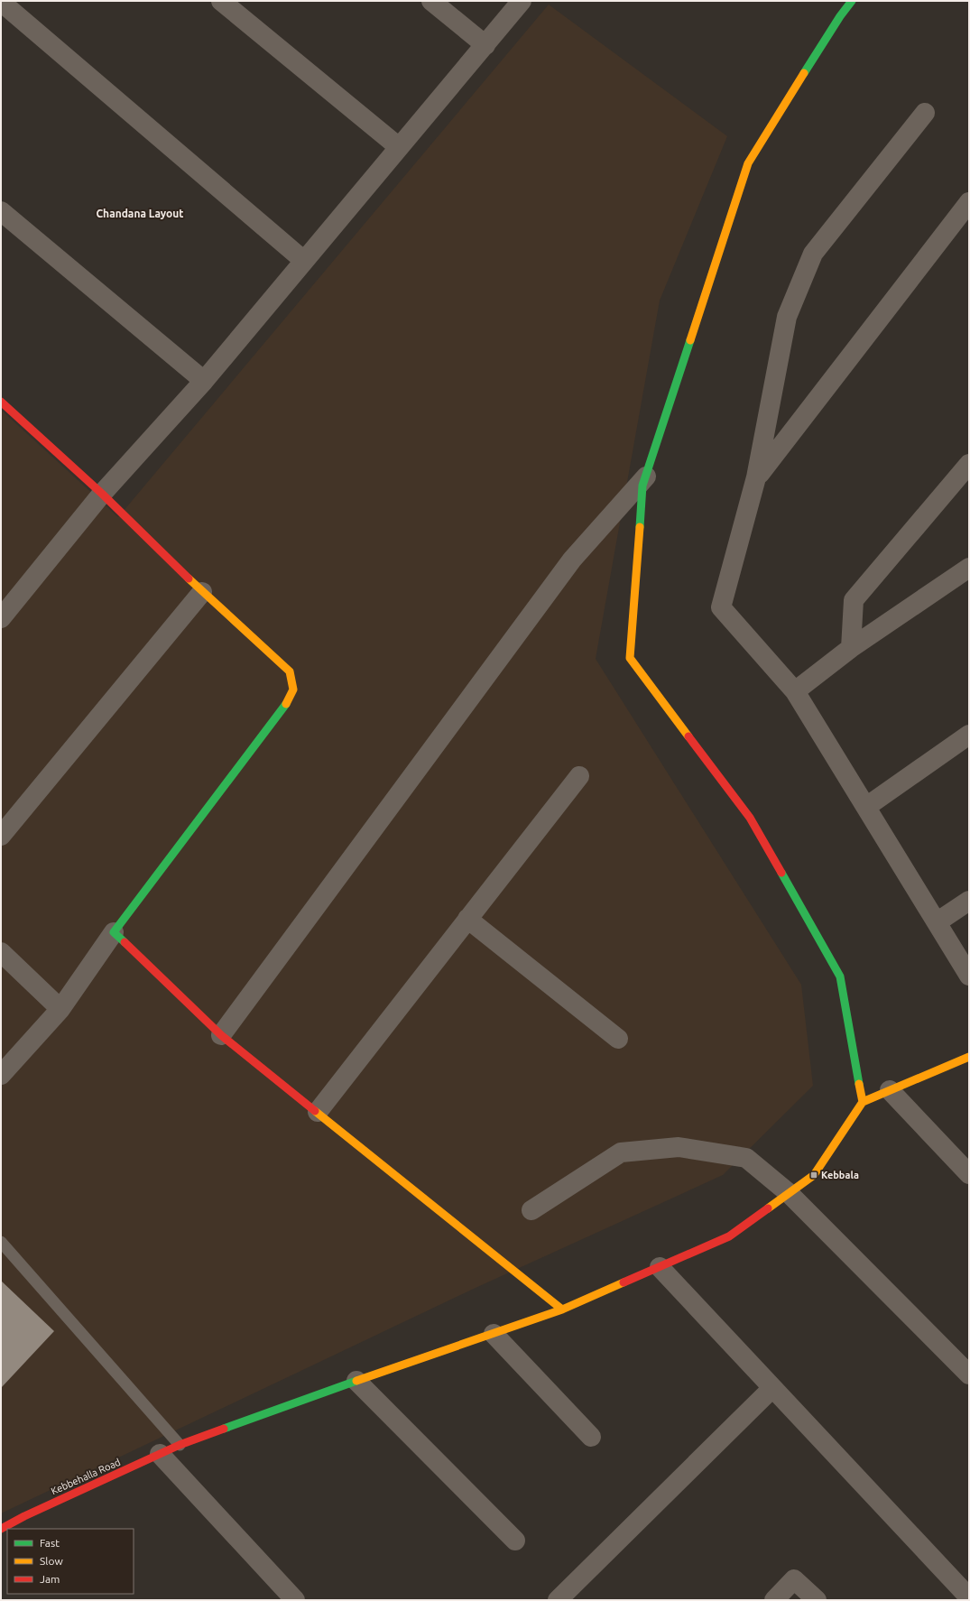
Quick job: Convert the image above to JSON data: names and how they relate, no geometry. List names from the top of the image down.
{
  "streets": {
    "street": ["Kebbehalla Road"]
  },
  "districts": ["Chandana Layout"],
  "places": {
    "transit": ["Kebbala"]
  },
  "legend": ["Fast", "Slow", "Jam"]
}
